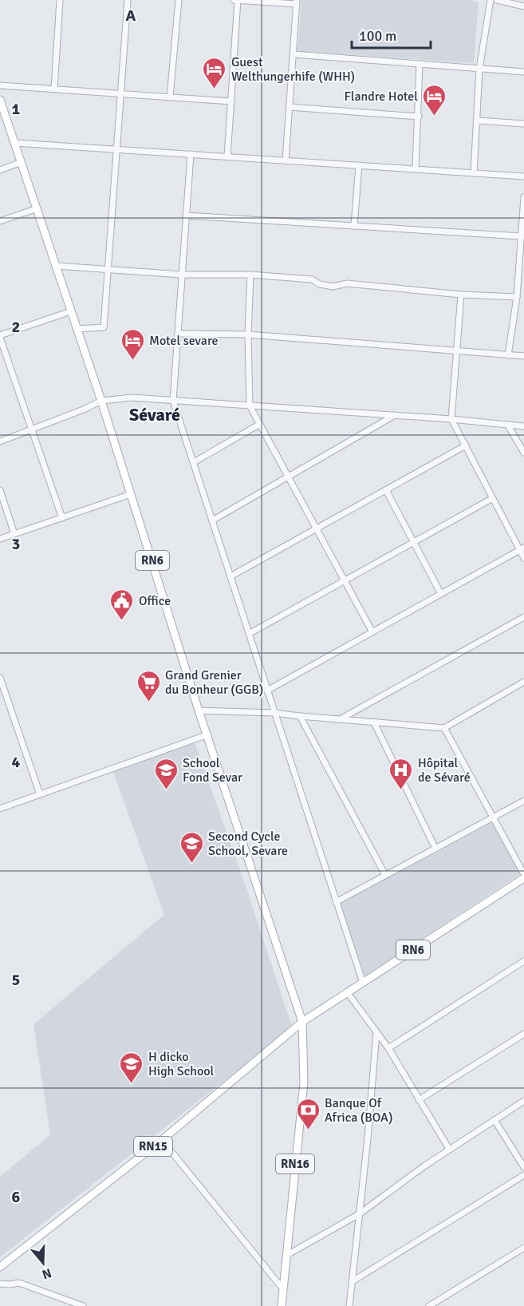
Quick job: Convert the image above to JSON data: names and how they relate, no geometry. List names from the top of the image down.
{
  "streets": {
    "main road": ["RN6", "RN15", "RN16"]
  },
  "crossings": [
    ["RN6", "RN15"],
    ["RN6", "RN16"],
    ["RN15", "RN16"]
  ],
  "districts": ["Sévaré"],
  "places": {
    "hotel": ["Guest Welthungerhife (WHH)", "Flandre Hotel", "Motel sevare"],
    "public building": ["Office"],
    "supermarket": ["Grand Grenier du Bonheur (GGB)"],
    "school or university": ["School Fond Sevar", "Second Cycle School, Sevare", "H dicko High School"],
    "hospital": ["Hôpital de Sévaré"],
    "bank": ["Banque Of Africa (BOA)"]
  },
  "scale_bar": "100 m",
  "north": "bottom",
  "grid": {
    "columns": ["A"],
    "rows": [
      "1",
      "2",
      "3",
      "4",
      "5",
      "6"
    ]
  }
}
